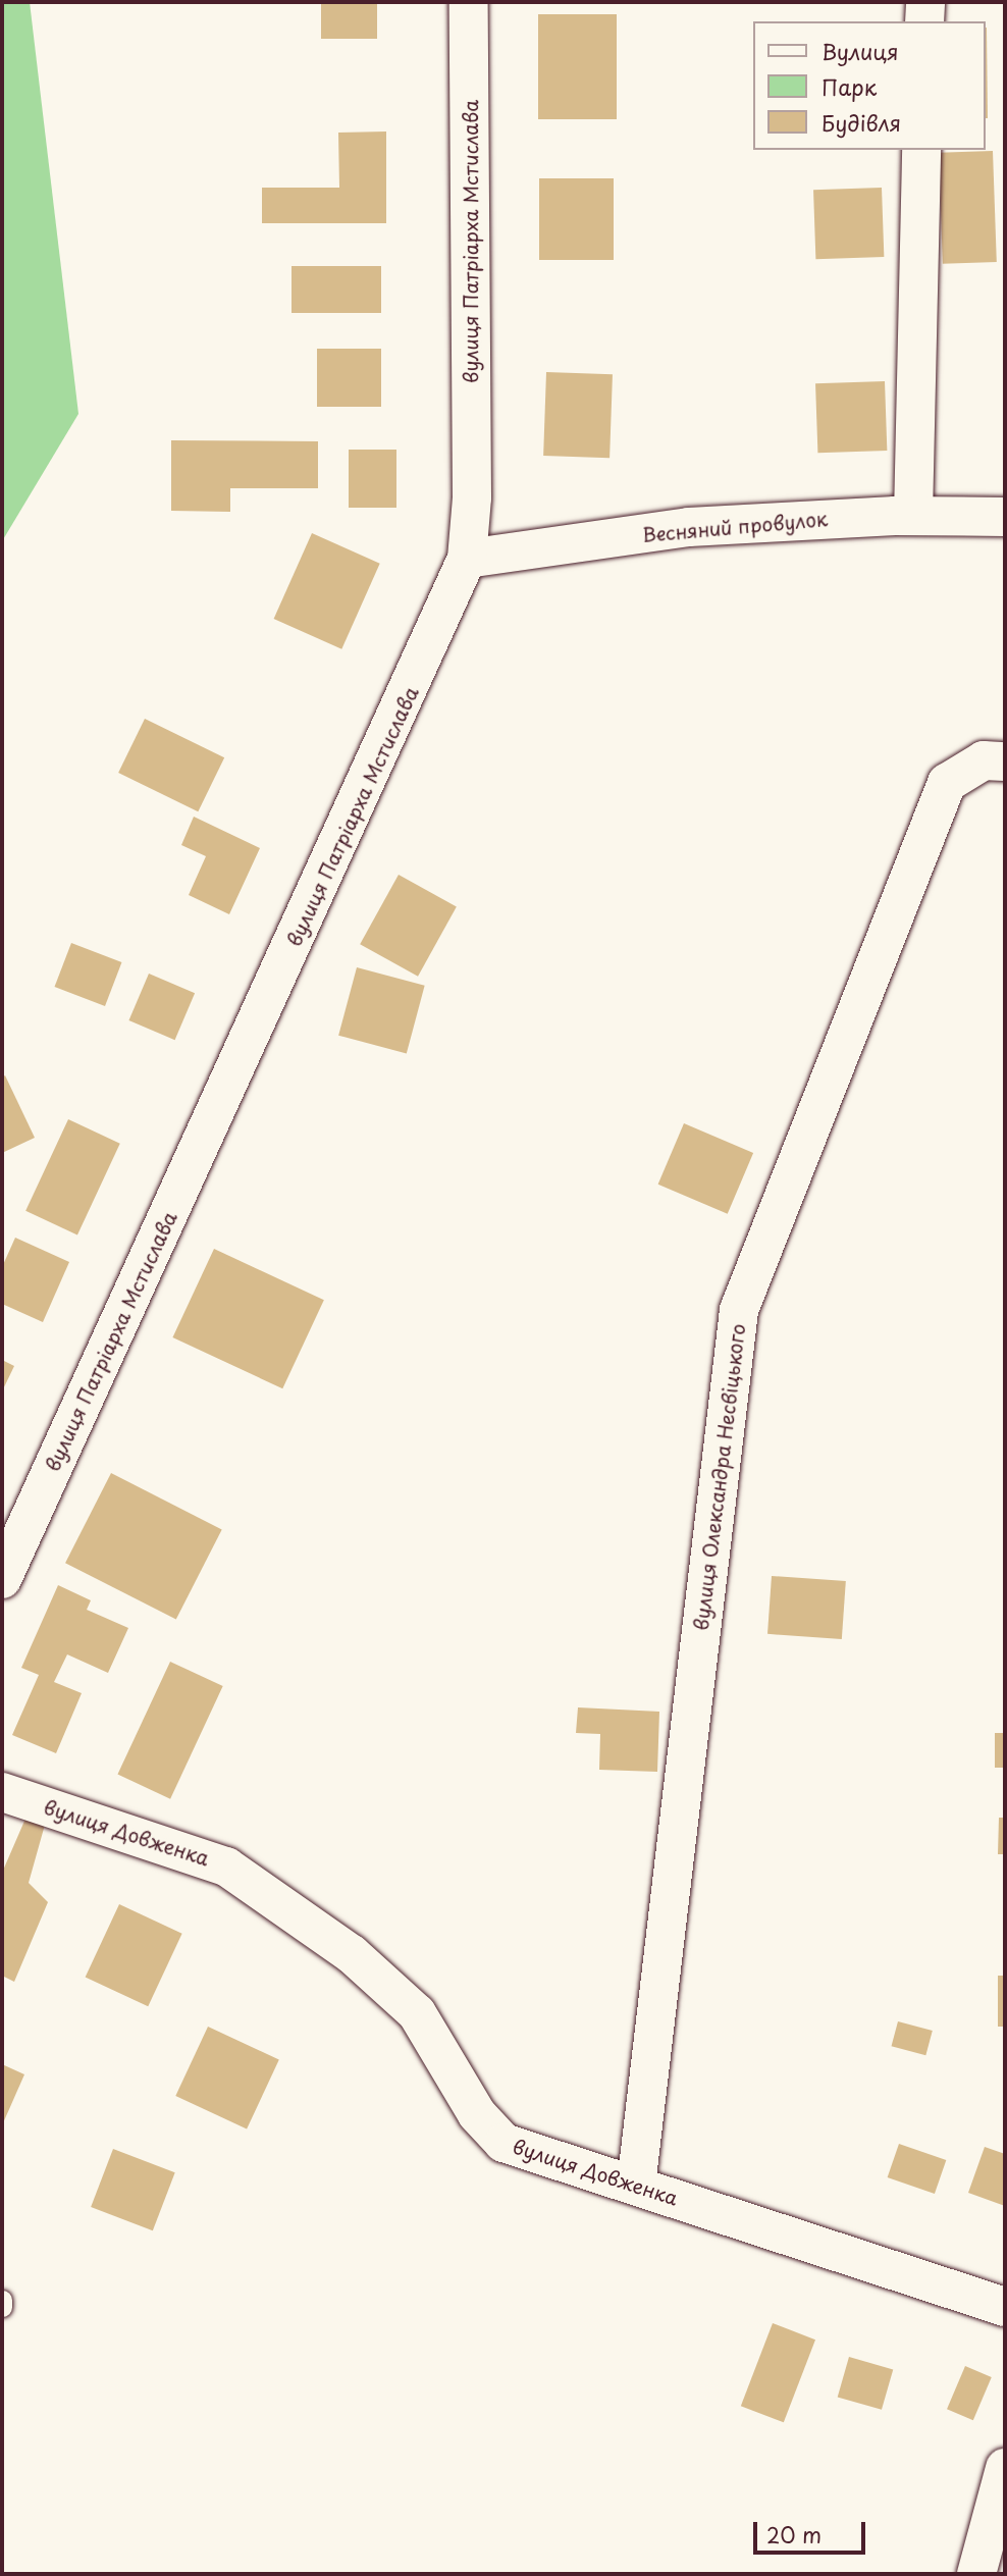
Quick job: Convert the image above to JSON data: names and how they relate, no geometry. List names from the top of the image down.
{
  "streets": {
    "street": [
      "вулиця Патріарха Мстислава",
      "Весняний провулок",
      "вулиця Олександра Несвіцького",
      "вулиця Довженка"
    ]
  },
  "crossings": [
    ["вулиця Патріарха Мстислава", "Весняний провулок"],
    ["вулиця Олександра Несвіцького", "вулиця Довженка"]
  ],
  "legend": ["Вулиця", "Парк", "Будівля"],
  "scale_bar": "20 m"
}
